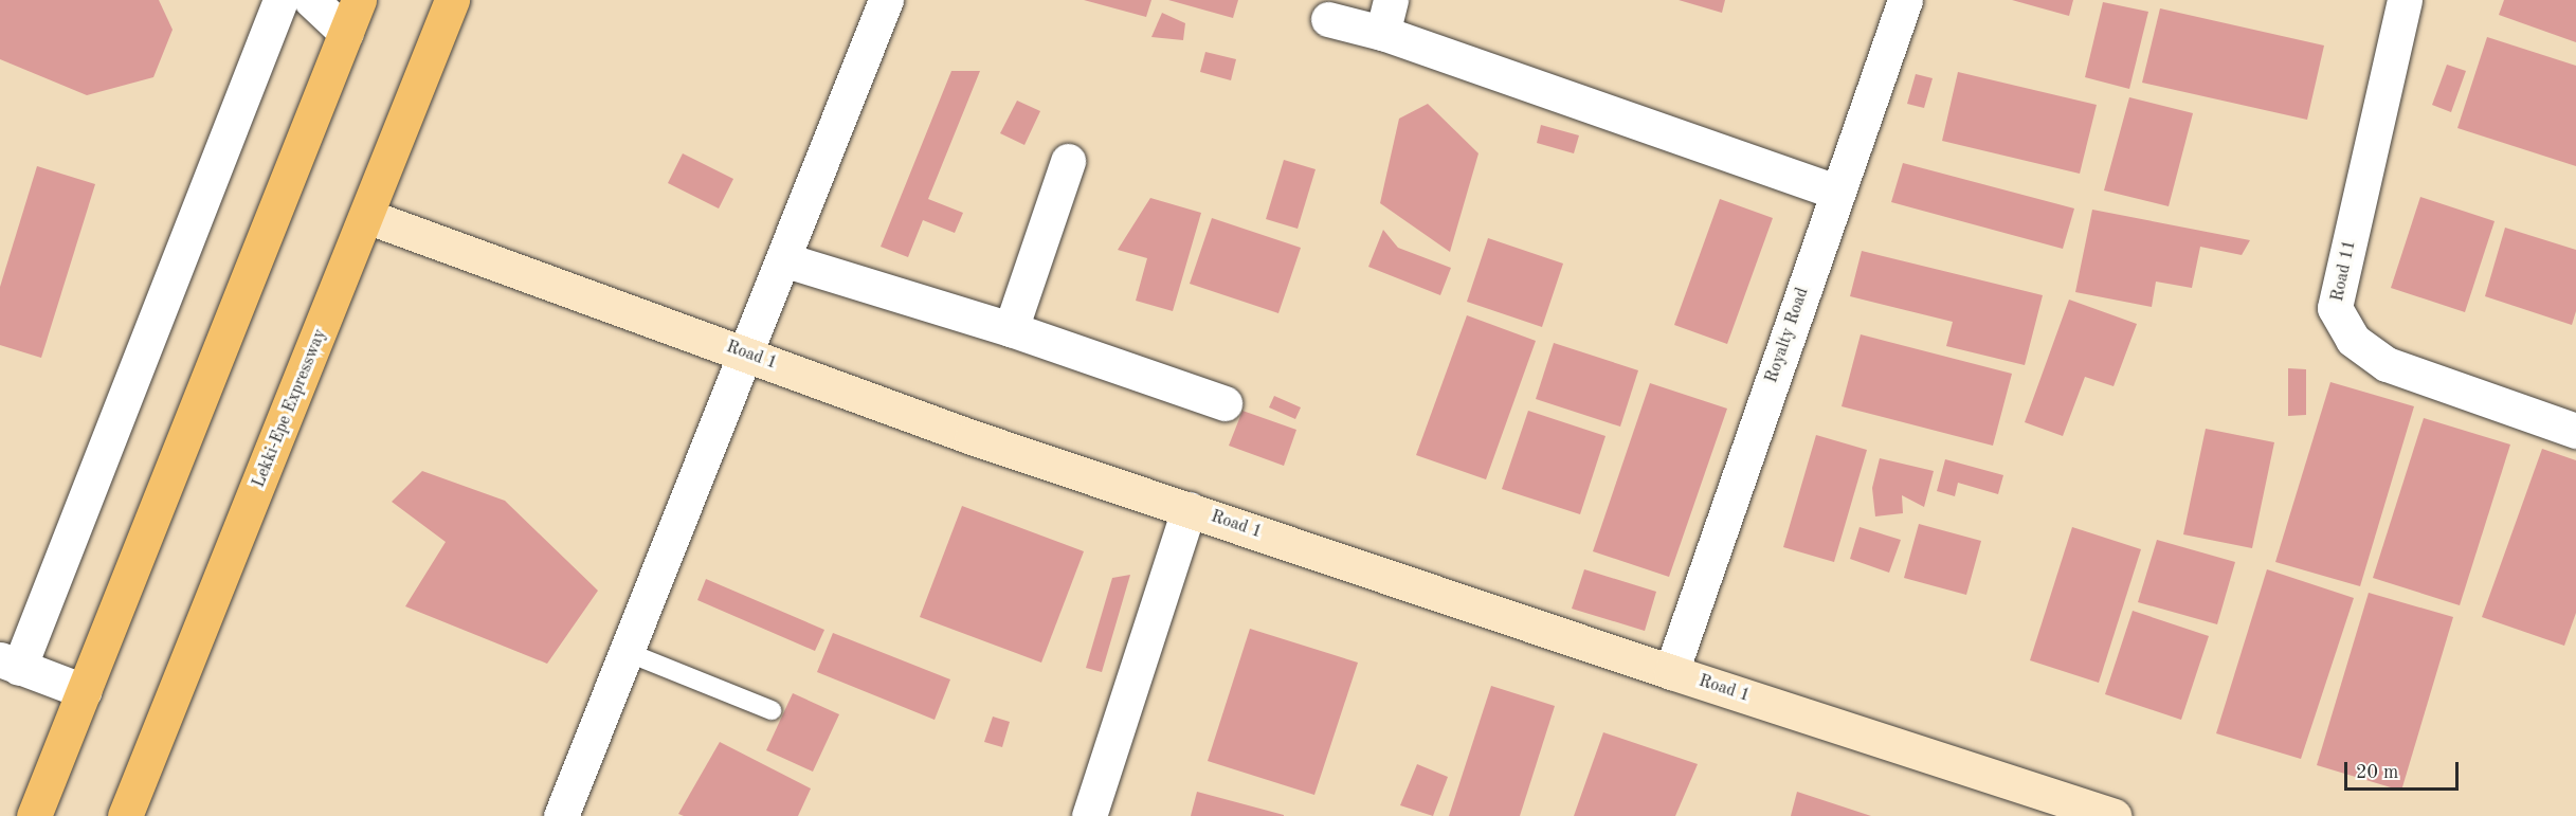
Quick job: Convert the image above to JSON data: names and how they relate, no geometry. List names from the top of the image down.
{
  "streets": {
    "highway": ["Lekki-Epe Expressway"],
    "street": ["Road 11", "Royalty Road", "Road 1"]
  },
  "crossings": [
    ["Royalty Road", "Road 1"],
    ["Road 1", "Lekki-Epe Expressway"]
  ],
  "scale_bar": "20 m"
}
